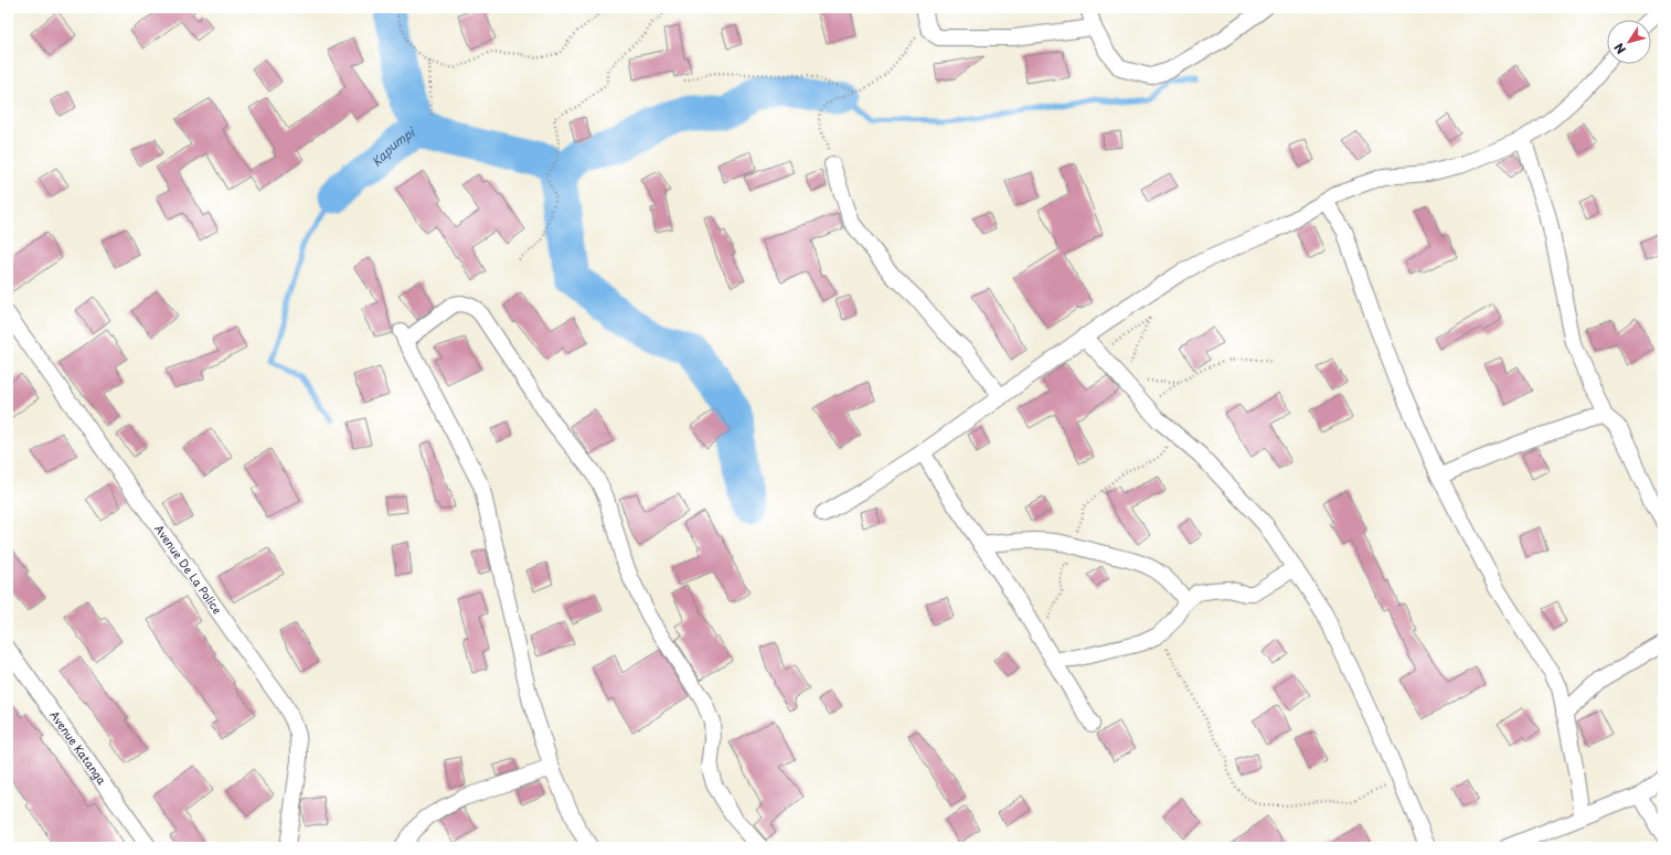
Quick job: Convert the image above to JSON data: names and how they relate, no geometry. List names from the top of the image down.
{
  "streets": {
    "street": ["Avenue De La Police", "Avenue Katanga"]
  },
  "water": ["Kapumpi"],
  "north": "bottom left"
}
